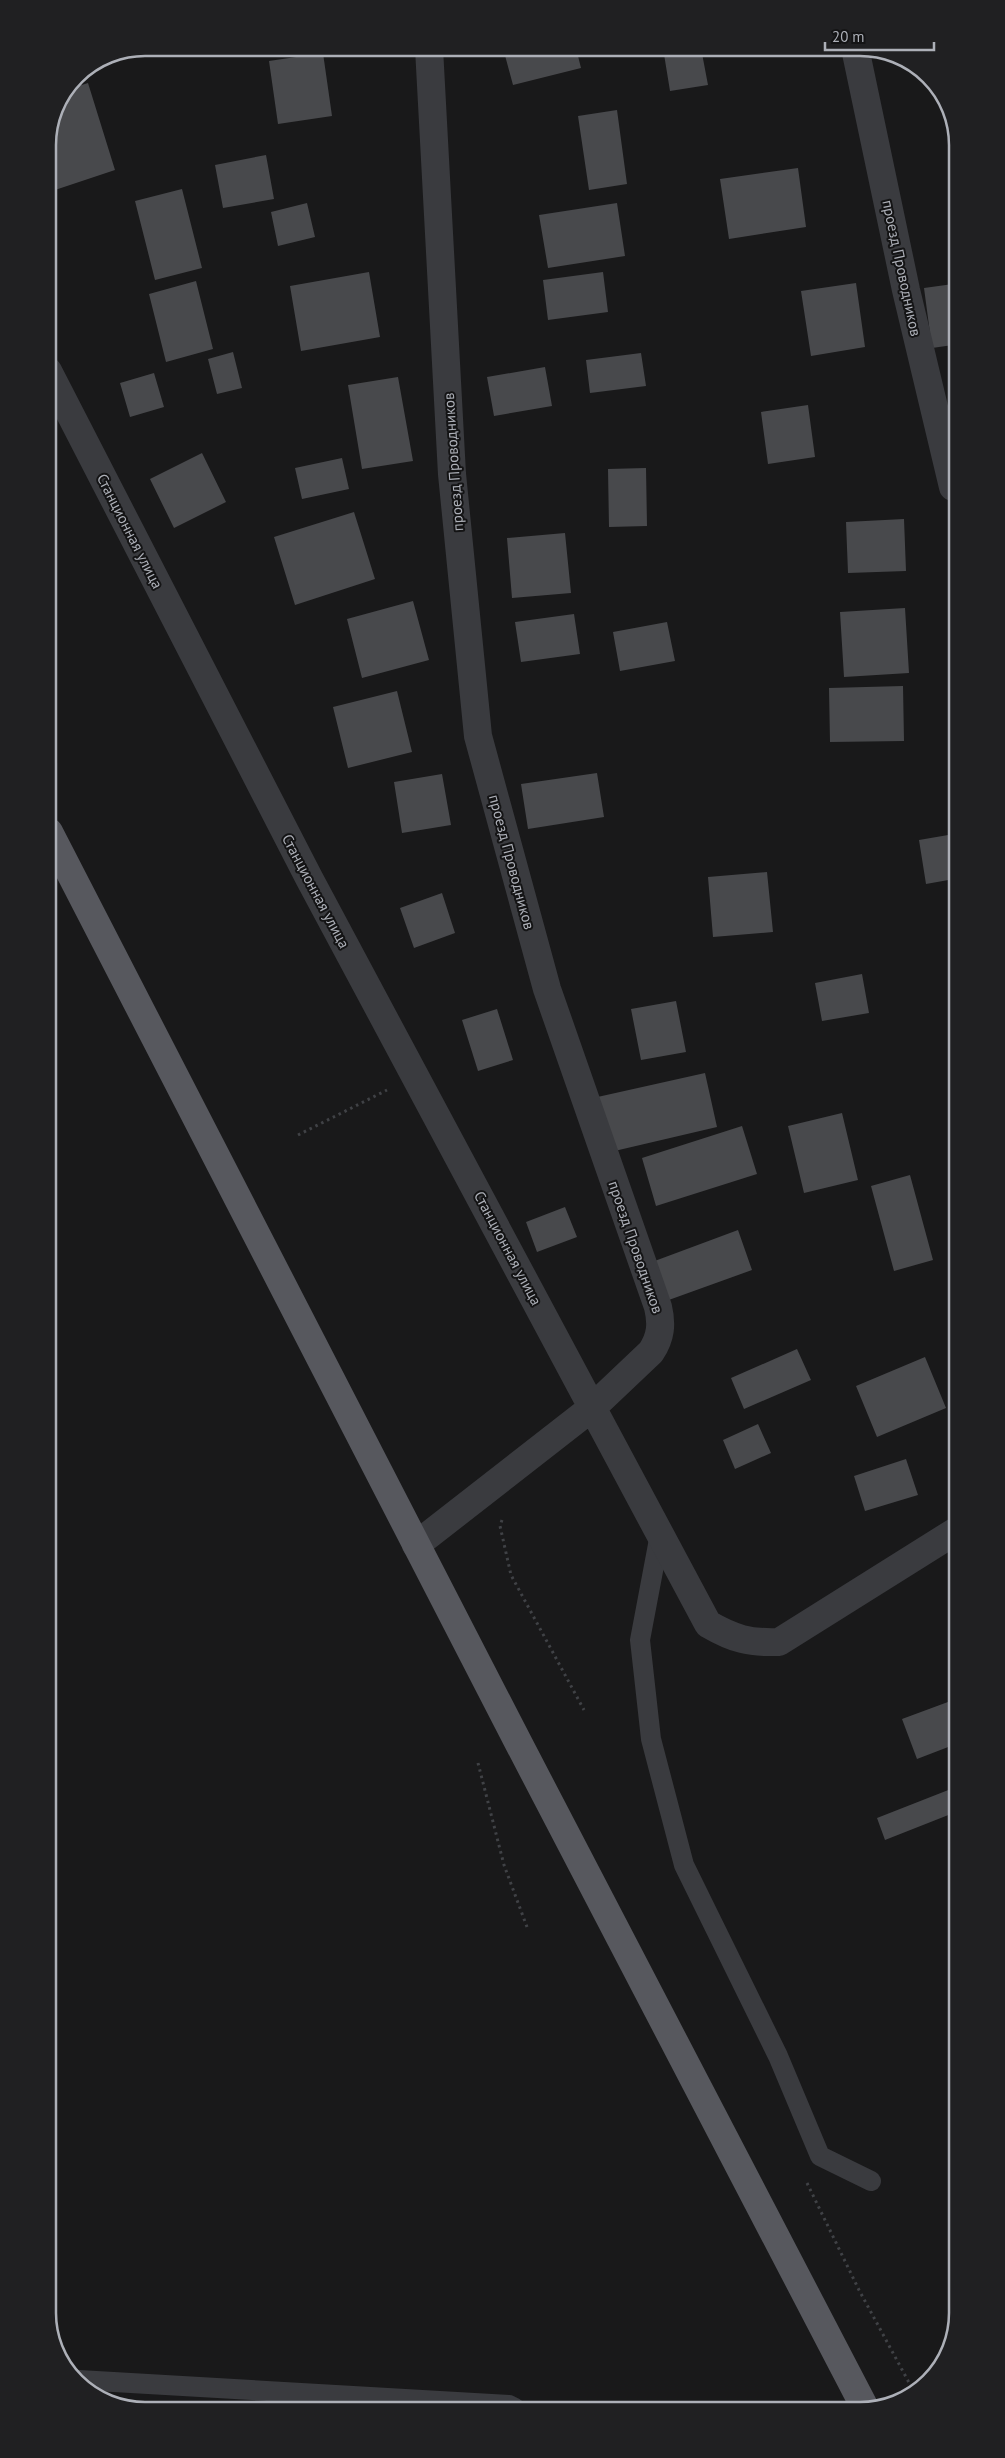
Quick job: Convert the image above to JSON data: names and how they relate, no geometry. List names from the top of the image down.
{
  "streets": {
    "street": ["проезд Проводников", "Станционная улица"]
  },
  "crossings": [
    ["проезд Проводников", "Станционная улица"]
  ],
  "scale_bar": "20 m"
}
